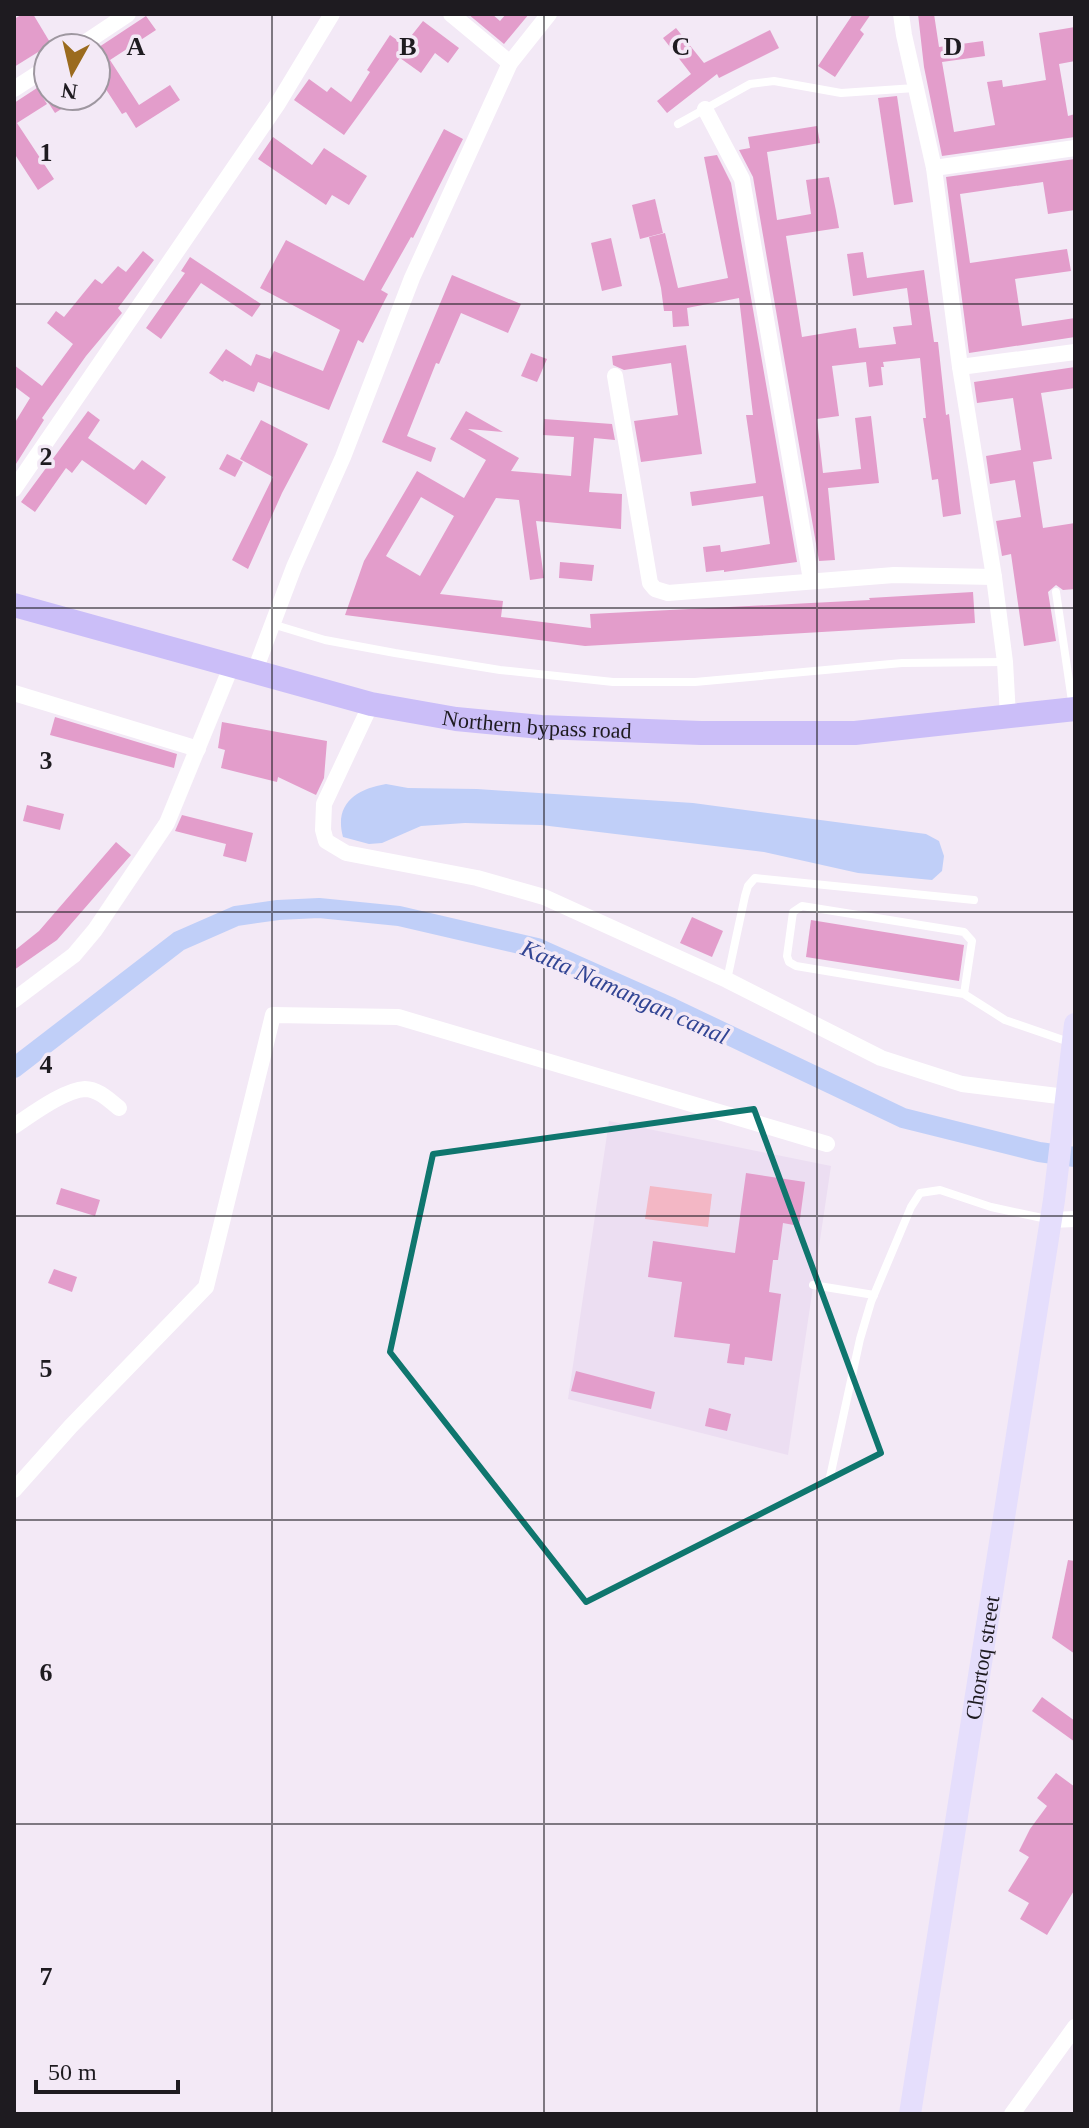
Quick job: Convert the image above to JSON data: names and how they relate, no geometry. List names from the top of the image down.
{
  "streets": {
    "main road": ["Northern bypass road", "Chortoq street"]
  },
  "water": ["Katta Namangan canal"],
  "scale_bar": "50 m",
  "north": "bottom",
  "grid": {
    "columns": [
      "A",
      "B",
      "C",
      "D"
    ],
    "rows": [
      "1",
      "2",
      "3",
      "4",
      "5",
      "6",
      "7"
    ]
  }
}
